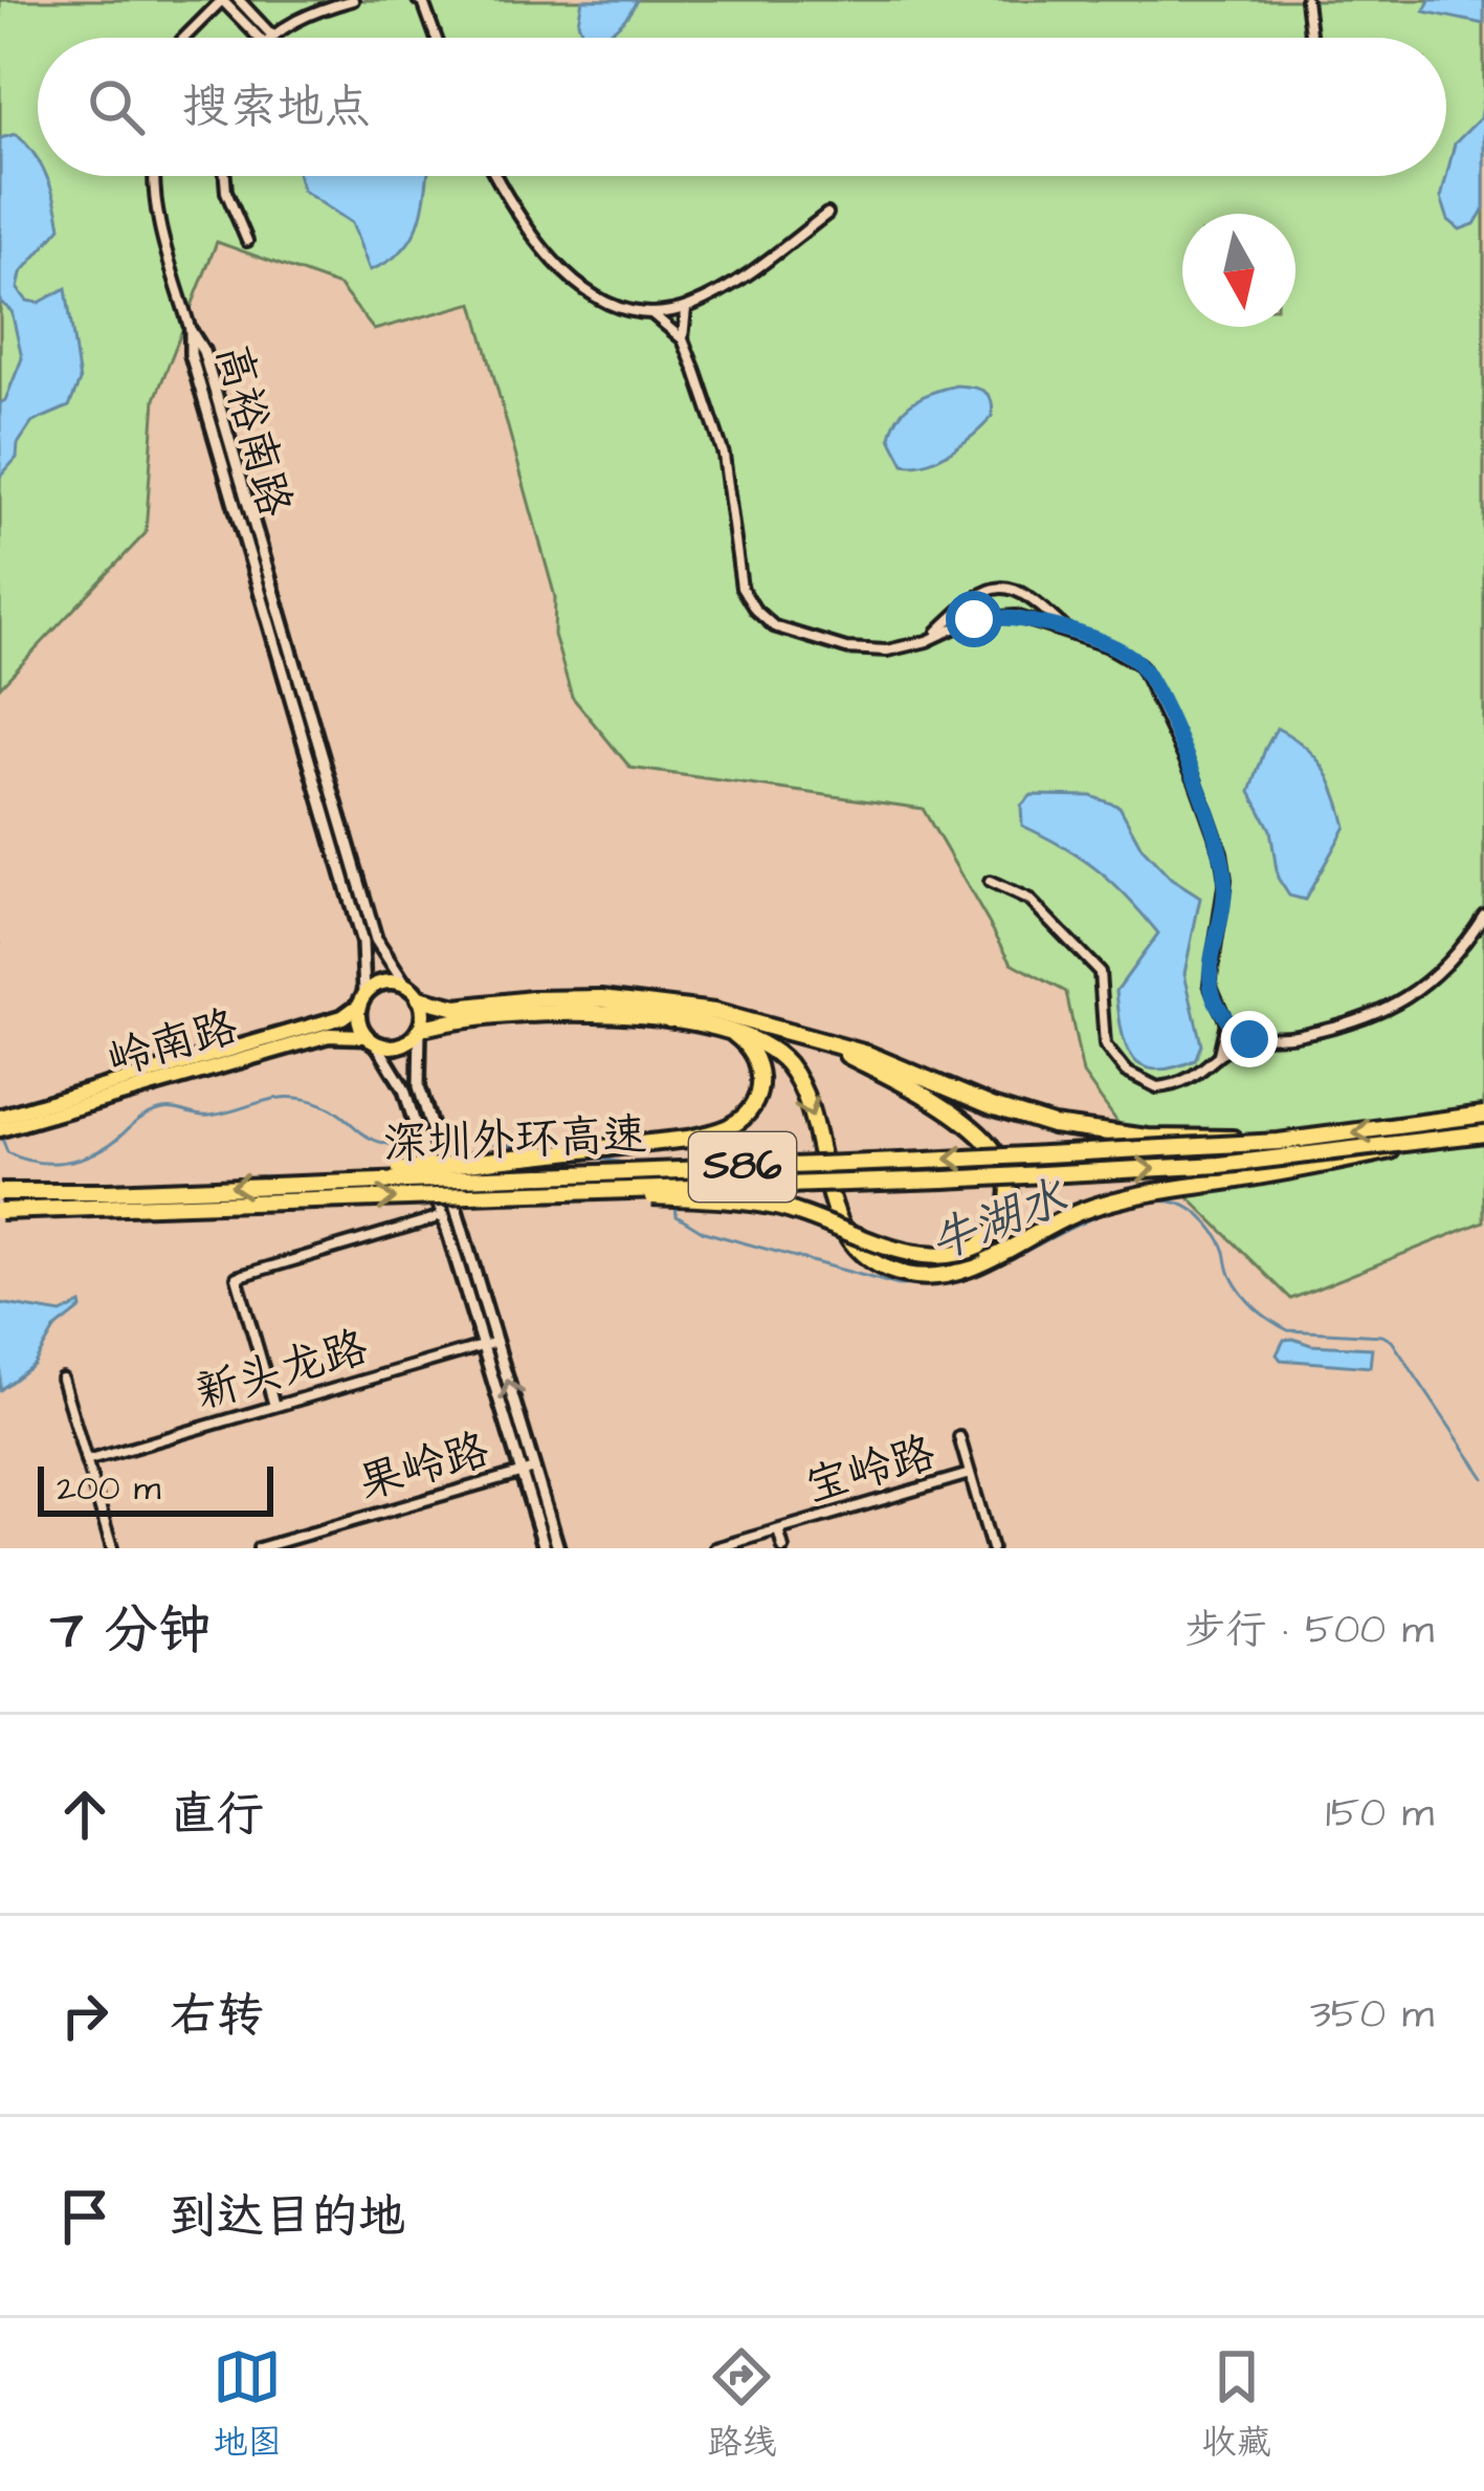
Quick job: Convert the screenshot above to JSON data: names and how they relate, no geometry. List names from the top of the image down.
{
  "streets": {
    "highway": ["深圳外环高速", "S86"],
    "main road": ["岭南路"],
    "street": [
      "高裕南路",
      "新头龙路",
      "果岭路",
      "宝岭路"
    ]
  },
  "crossings": [
    ["高裕南路", "岭南路"]
  ],
  "water": ["牛湖水"],
  "scale_bar": "200 m",
  "north": "bottom",
  "page": {
    "search": "搜索地点",
    "scale": "200 m",
    "heading": ["7 分钟", "步行 · 500 m"],
    "list": [
      ["直行", "150 m"],
      ["右转", "350 m"],
      "到达目的地"
    ],
    "nav": ["地图", "路线", "收藏"]
  }
}
